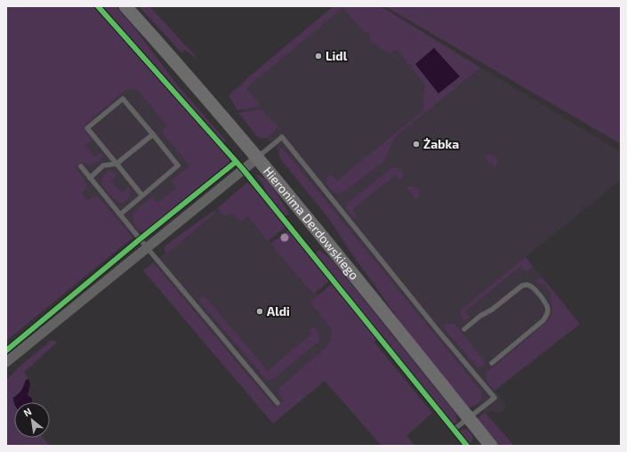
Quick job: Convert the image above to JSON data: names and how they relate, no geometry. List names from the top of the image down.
{
  "streets": {
    "main road": ["Hieronima Derdowskiego"]
  },
  "places": ["Lidl", "Żabka", "Aldi"],
  "north": "top left"
}
